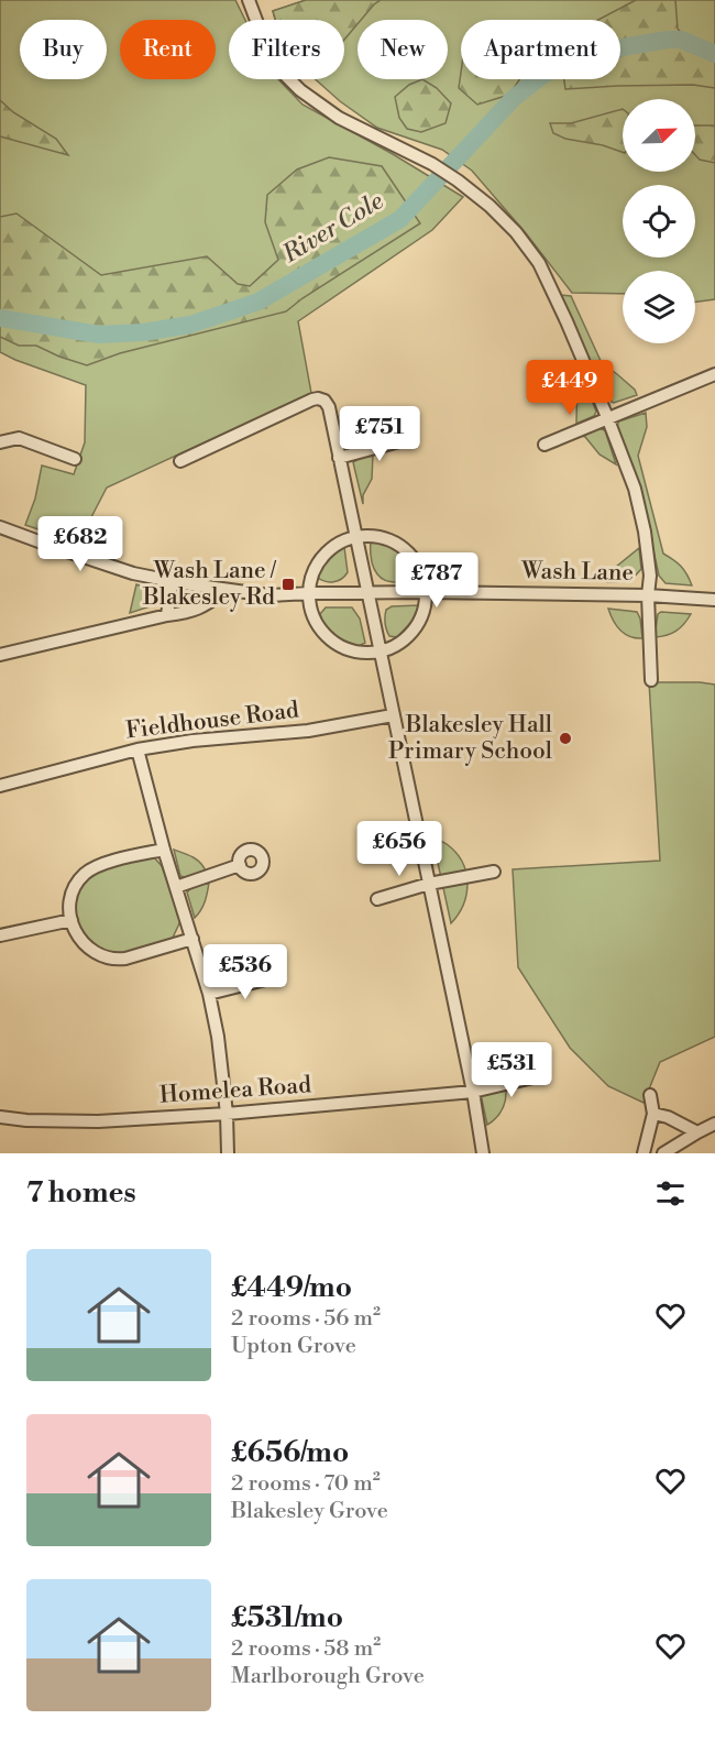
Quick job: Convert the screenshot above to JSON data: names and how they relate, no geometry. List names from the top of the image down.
{
  "streets": {
    "street": ["Wash Lane", "Fieldhouse Road", "Homelea Road"]
  },
  "water": ["River Cole"],
  "places": {
    "transit": ["Wash Lane / Blakesley Rd"],
    "other": ["Blakesley Hall Primary School"]
  },
  "north": "top right",
  "page": {
    "chip": [
      "Buy",
      "Rent",
      "Filters",
      "New",
      "Apartment"
    ],
    "price": [
      "£449",
      "£751",
      "£682",
      "£787",
      "£656",
      "£536",
      "£531"
    ],
    "heading": "7 homes",
    "list": [
      {
        "name": "£449/mo",
        "note": "2 rooms · 56 m² · Upton Grove"
      },
      {
        "name": "£656/mo",
        "note": "2 rooms · 70 m² · Blakesley Grove"
      },
      {
        "name": "£531/mo",
        "note": "2 rooms · 58 m² · Marlborough Grove"
      }
    ]
  }
}
